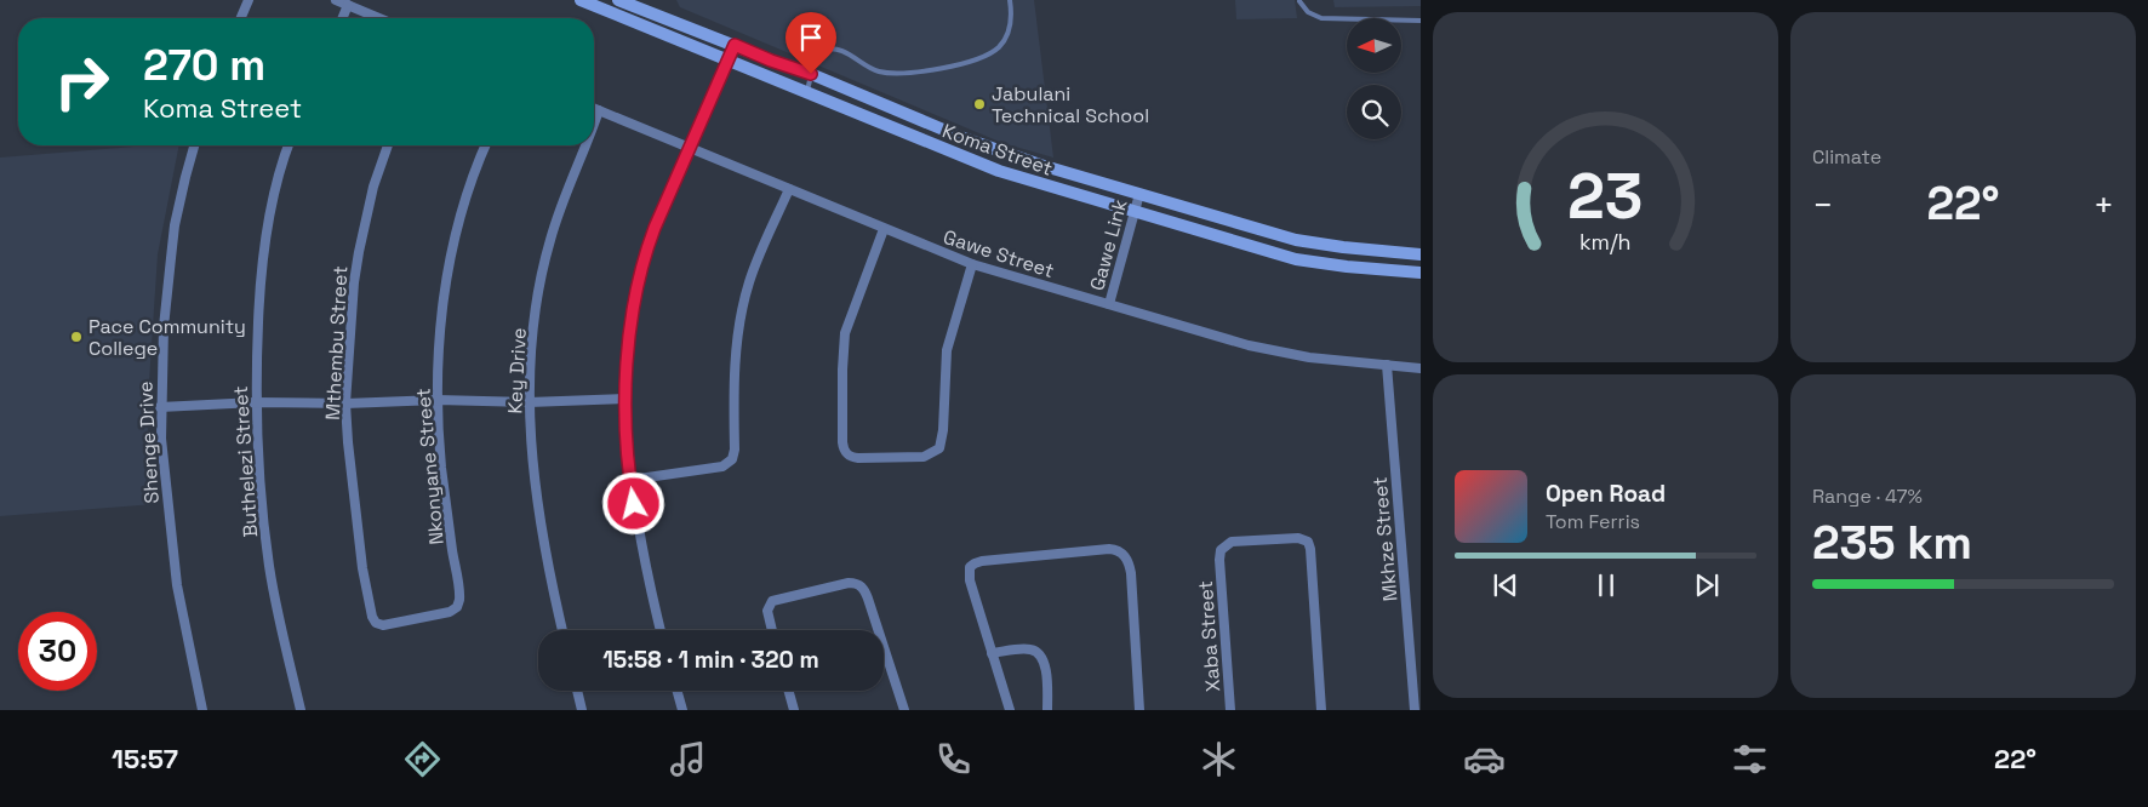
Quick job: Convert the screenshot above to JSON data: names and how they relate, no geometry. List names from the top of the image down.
{
  "streets": {
    "main road": ["Koma Street"],
    "street": [
      "Gawe Link",
      "Gawe Street",
      "Mthembu Street",
      "Key Drive",
      "Shenge Drive",
      "Buthelezi Street",
      "Nkonyane Street",
      "Mkhze Street",
      "Xaba Street"
    ]
  },
  "crossings": [
    ["Koma Street", "Gawe Link"],
    ["Gawe Link", "Gawe Street"],
    ["Gawe Street", "Key Drive"],
    ["Gawe Street", "Mkhze Street"],
    ["Mthembu Street", "Nkonyane Street"]
  ],
  "places": ["Jabulani Technical School", "Pace Community College"],
  "north": "left",
  "page": {
    "tile": [
      "Climate",
      ["Range · 47%", "235 km"]
    ],
    "turn": ["270 m", "Koma Street"],
    "heat": ["−", "22°", "+"],
    "song": ["Open Road", "Tom Ferris"],
    "limit": "30",
    "trip": "15:58 · 1 min · 320 m",
    "tabs": ["15:57", "22°"],
    "gauge": ["23", "km/h"]
  }
}
